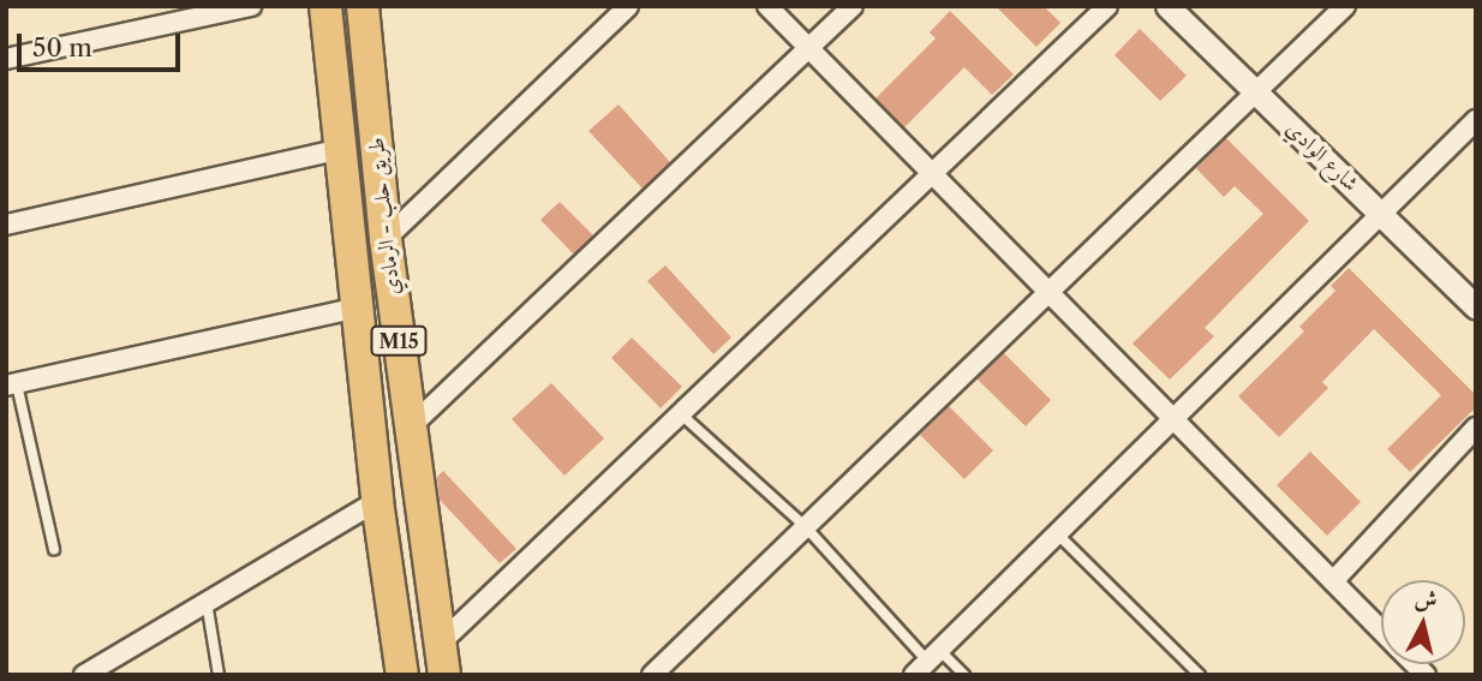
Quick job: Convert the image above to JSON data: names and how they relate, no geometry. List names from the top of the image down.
{
  "streets": {
    "highway": ["طريق حلب - الرمادي", "M15"],
    "street": ["شارع الوادي"]
  },
  "scale_bar": "50 m",
  "north": "top"
}
